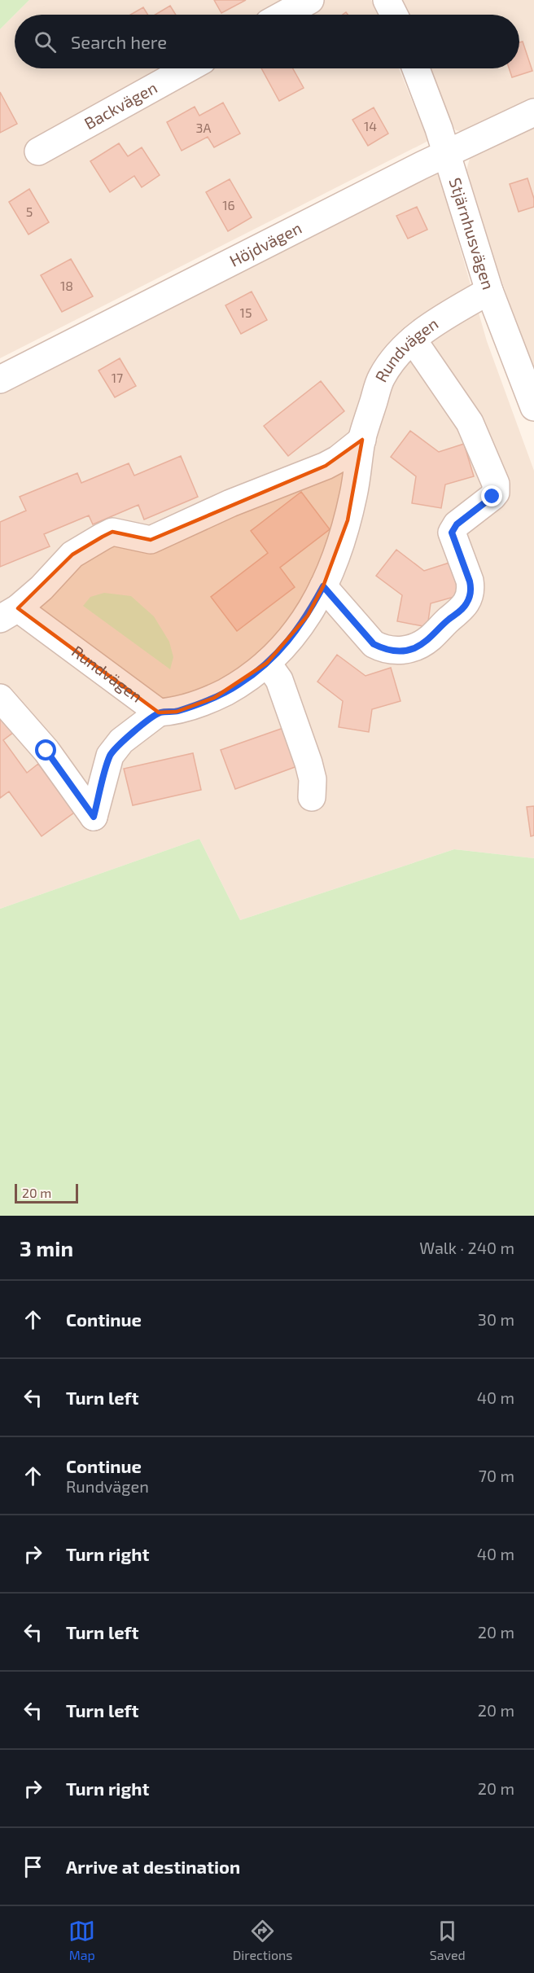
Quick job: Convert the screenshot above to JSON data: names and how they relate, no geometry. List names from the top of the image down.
{
  "streets": {
    "street": [
      "Backvägen",
      "Stjärnhusvägen",
      "Höjdvägen",
      "Rundvägen"
    ]
  },
  "crossings": [
    ["Stjärnhusvägen", "Höjdvägen"],
    ["Stjärnhusvägen", "Rundvägen"]
  ],
  "house_numbers": [
    "14",
    "3A",
    "16",
    "5",
    "18",
    "15",
    "17"
  ],
  "scale_bar": "20 m",
  "page": {
    "search": "Search here",
    "scale": "20 m",
    "heading": ["3 min", "Walk · 240 m"],
    "list": [
      ["Continue", "30 m"],
      ["Turn left", "40 m"],
      ["Continue", "Rundvägen", "70 m"],
      ["Turn right", "40 m"],
      ["Turn left", "20 m"],
      ["Turn left", "20 m"],
      ["Turn right", "20 m"],
      "Arrive at destination"
    ],
    "nav": ["Map", "Directions", "Saved"]
  }
}
